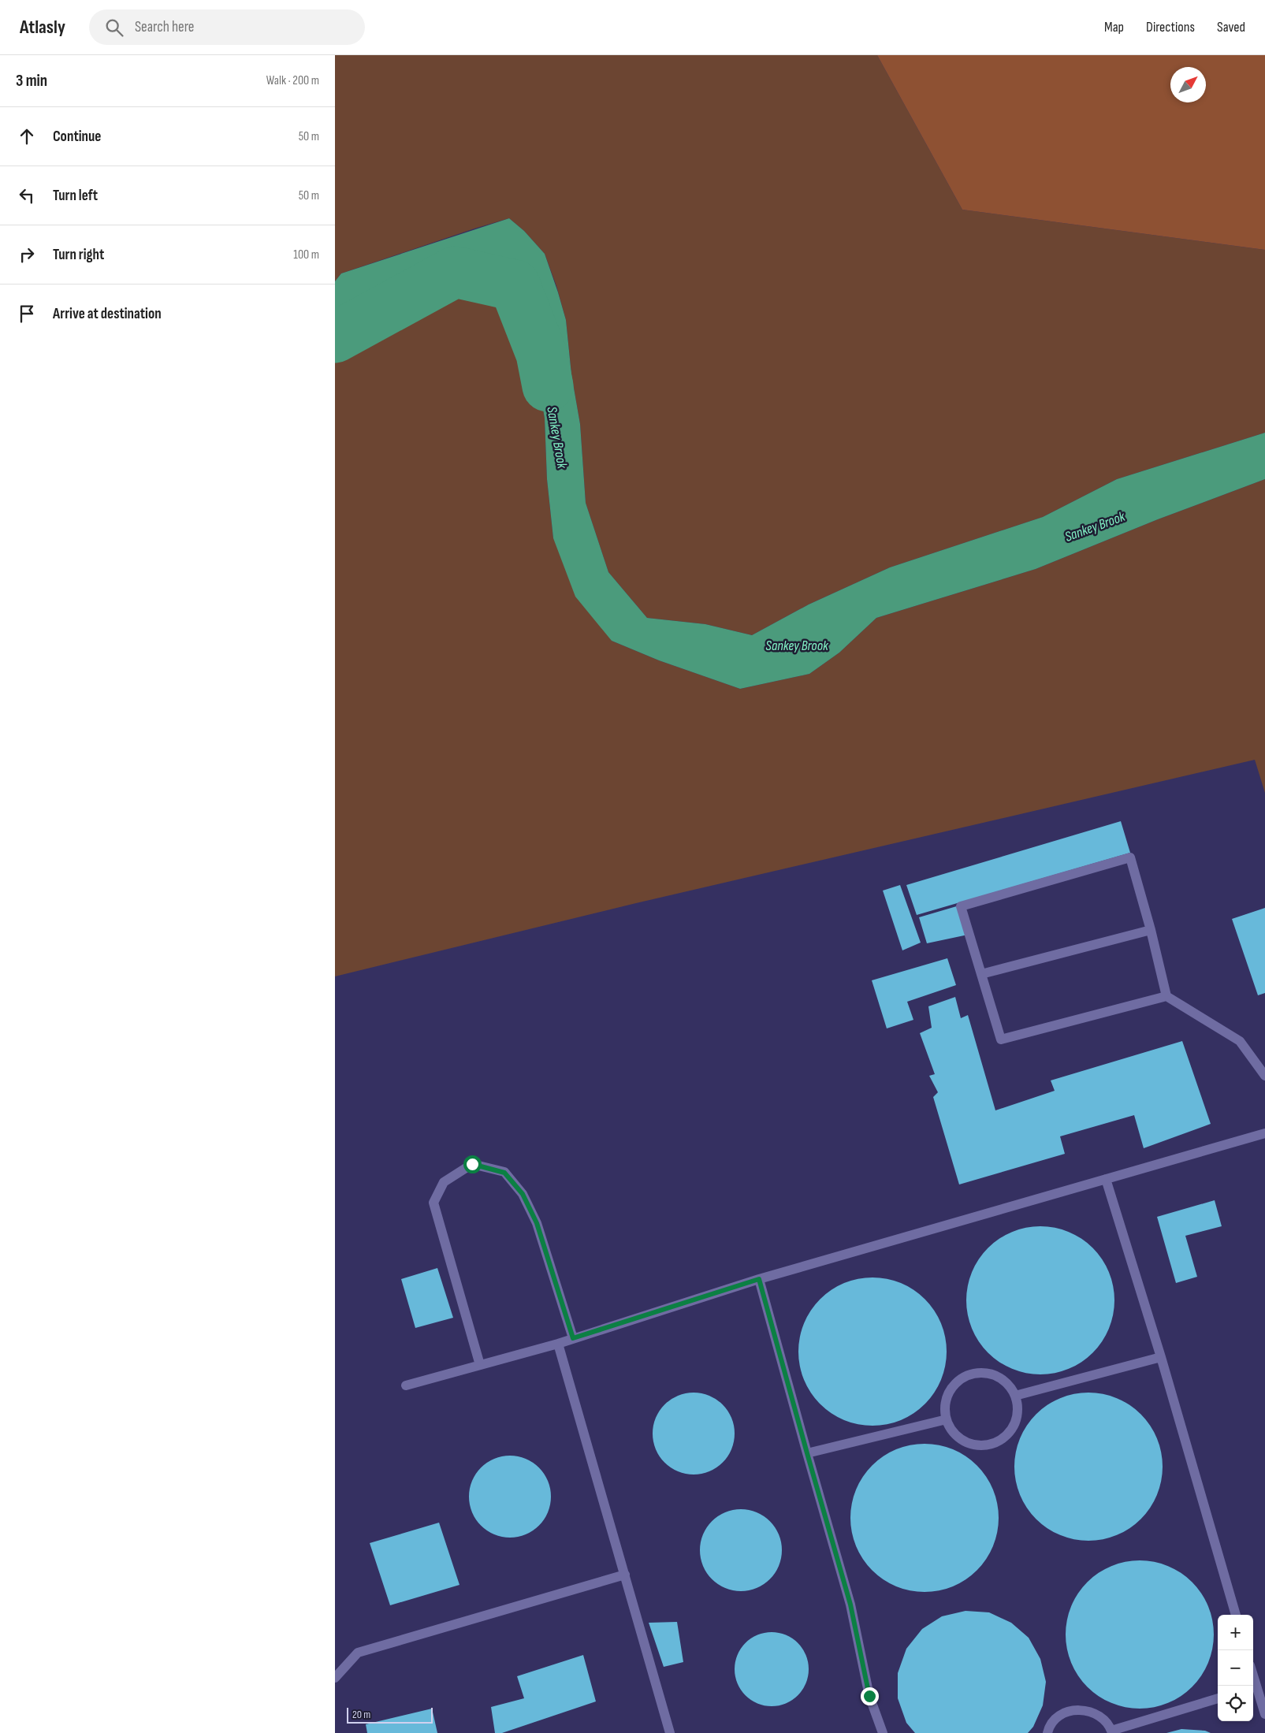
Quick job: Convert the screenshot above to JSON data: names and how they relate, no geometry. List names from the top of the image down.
{
  "water": ["Sankey Brook"],
  "scale_bar": "20 m",
  "north": "top right",
  "page": {
    "header": "Atlasly",
    "search": "Search here",
    "nav": ["Map", "Directions", "Saved"],
    "heading": ["3 min", "Walk · 200 m"],
    "list": [
      ["Continue", "50 m"],
      ["Turn left", "50 m"],
      ["Turn right", "100 m"],
      "Arrive at destination"
    ],
    "map_buttons": ["+", "−"],
    "scale": "20 m"
  }
}
